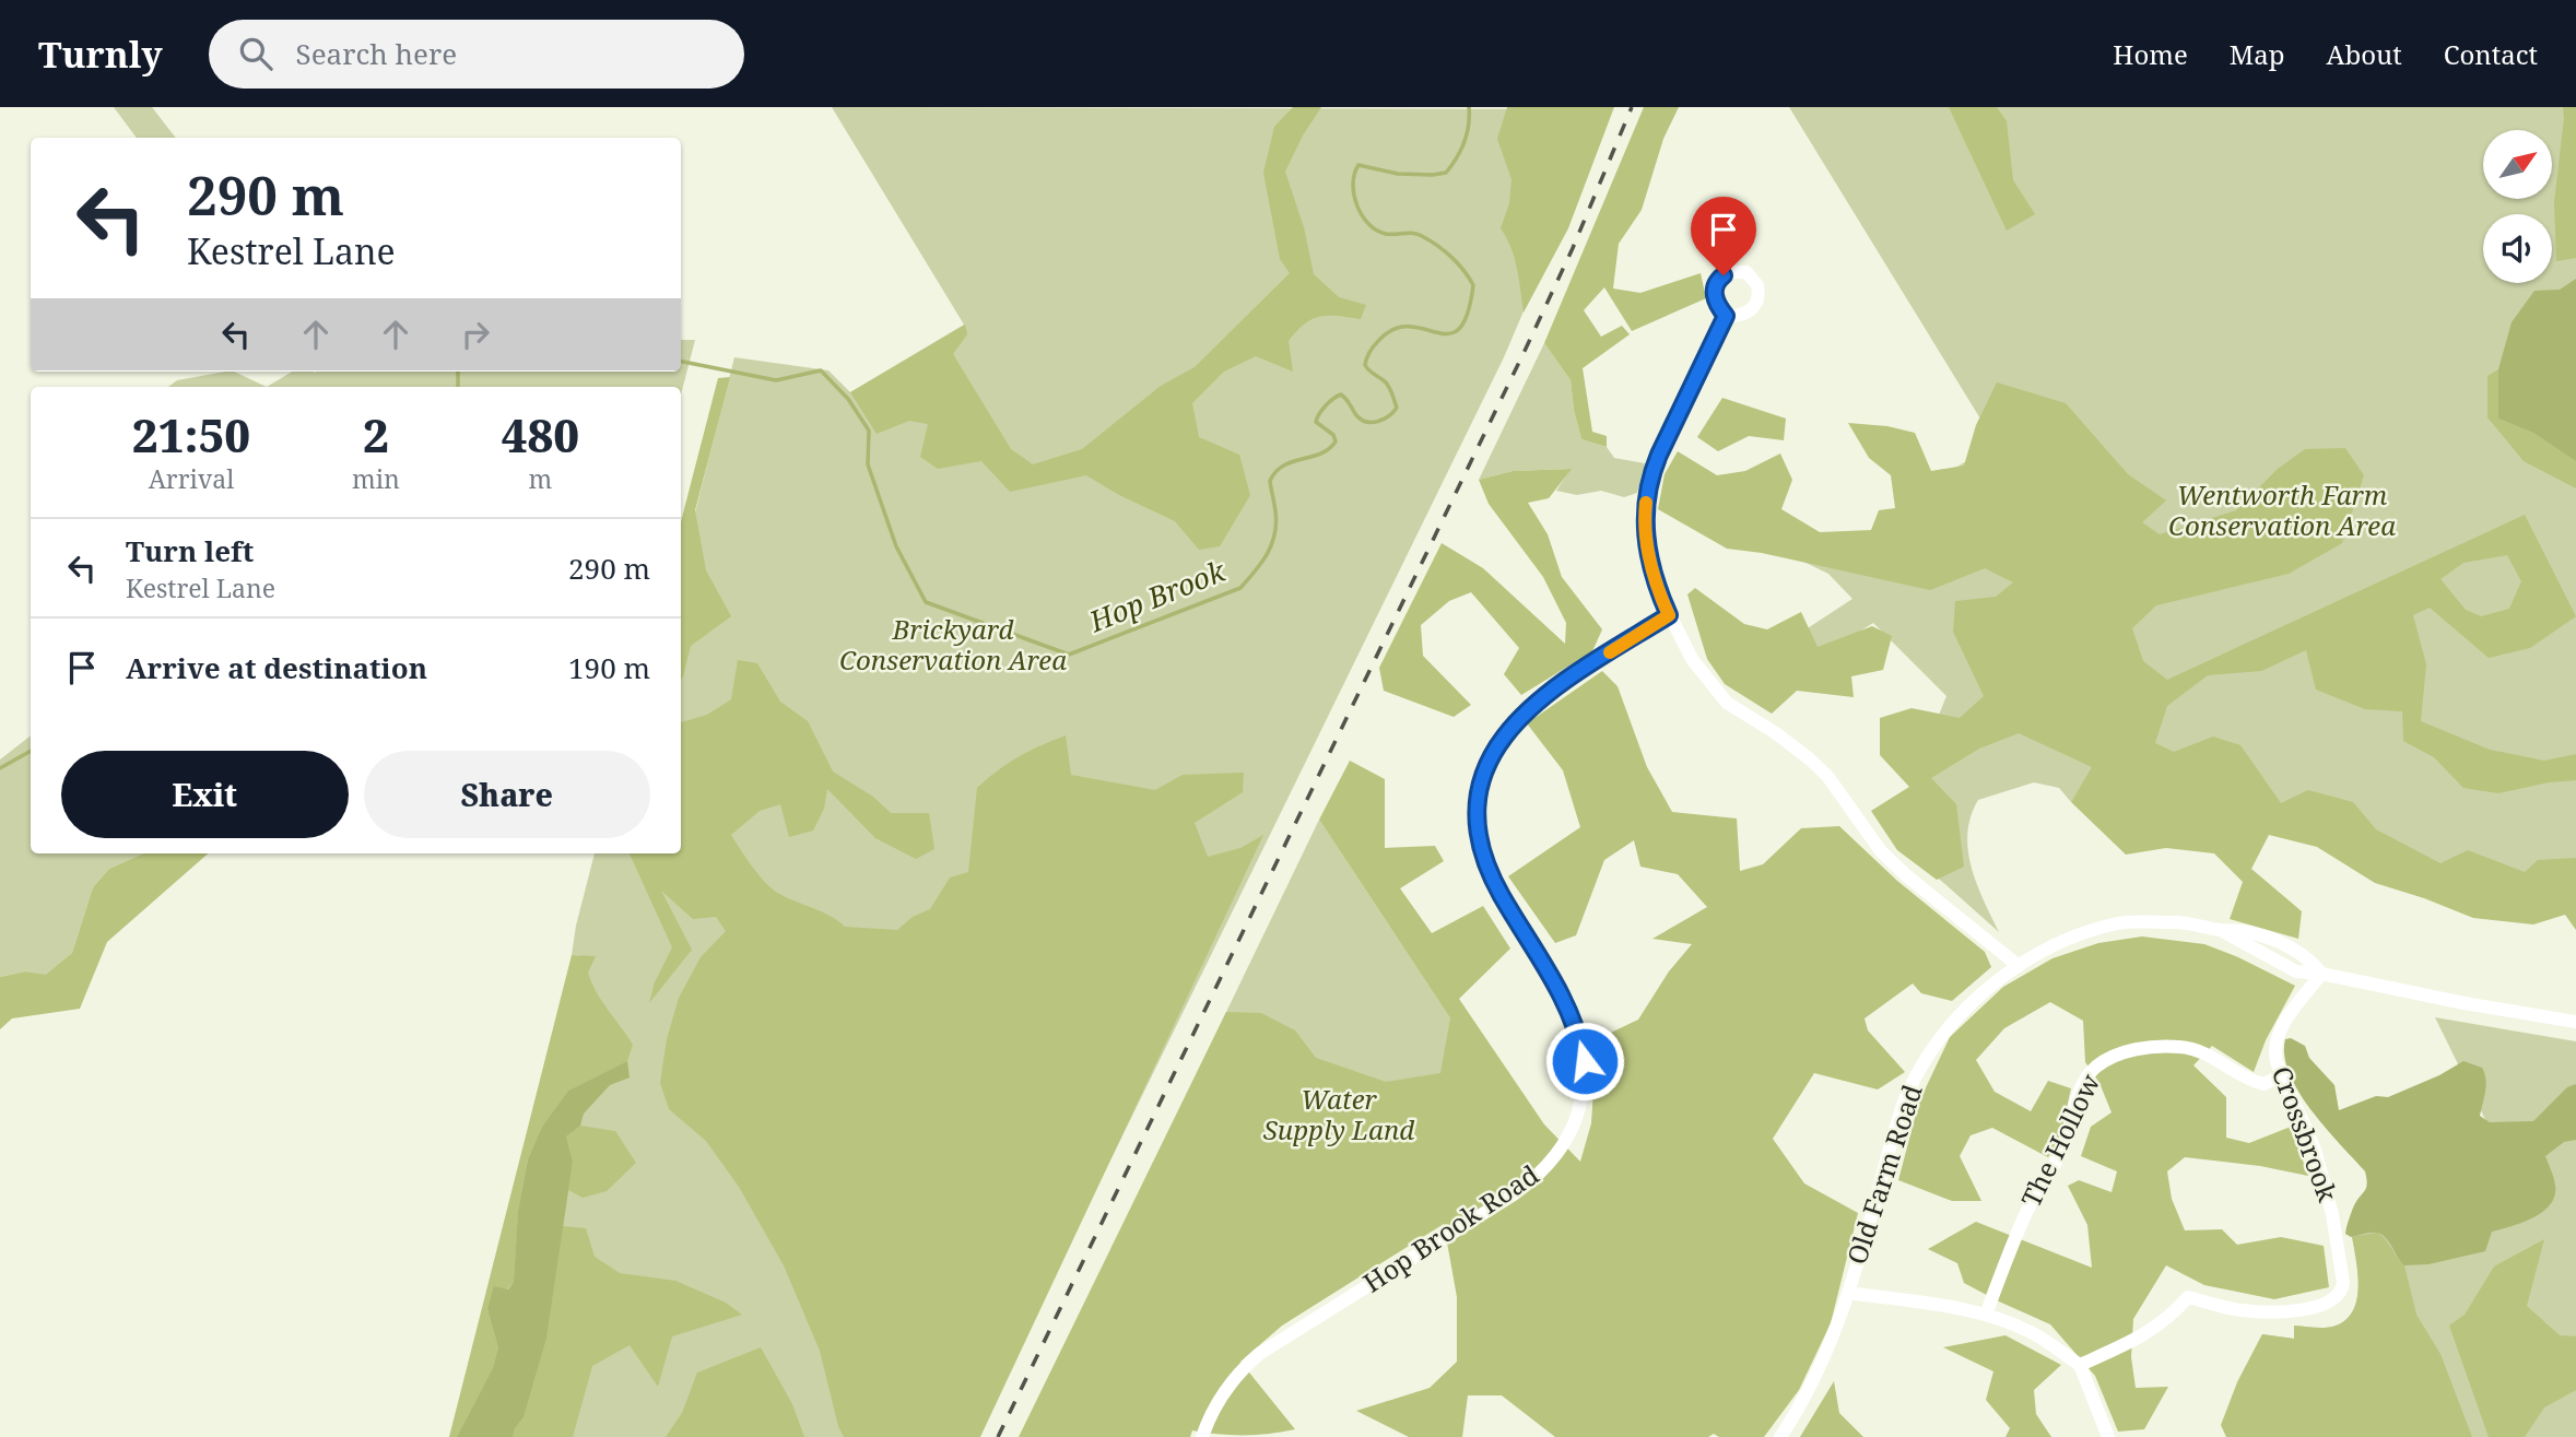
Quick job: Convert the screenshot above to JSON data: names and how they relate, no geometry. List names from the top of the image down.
{
  "streets": {
    "street": [
      "Crossbrook",
      "The Hollow",
      "Old Farm Road",
      "Hop Brook Road"
    ]
  },
  "crossings": [
    ["Crossbrook", "The Hollow"],
    ["Crossbrook", "Old Farm Road"]
  ],
  "water": ["Hop Brook"],
  "parks": ["Wentworth Farm Conservation Area", "Brickyard Conservation Area", "Water Supply Land"],
  "north": "top right",
  "page": {
    "header": "Turnly",
    "search": "Search here",
    "nav": [
      "Home",
      "Map",
      "About",
      "Contact"
    ],
    "turn": ["290 m", "Kestrel Lane"],
    "eta": [
      "21:50",
      "Arrival",
      "2",
      "min",
      "480",
      "m"
    ],
    "list": [
      {
        "name": "Turn left",
        "note": "Kestrel Lane",
        "value": "290 m"
      },
      {
        "name": "Arrive at destination",
        "value": "190 m"
      }
    ],
    "buttons": ["Exit", "Share"]
  }
}
